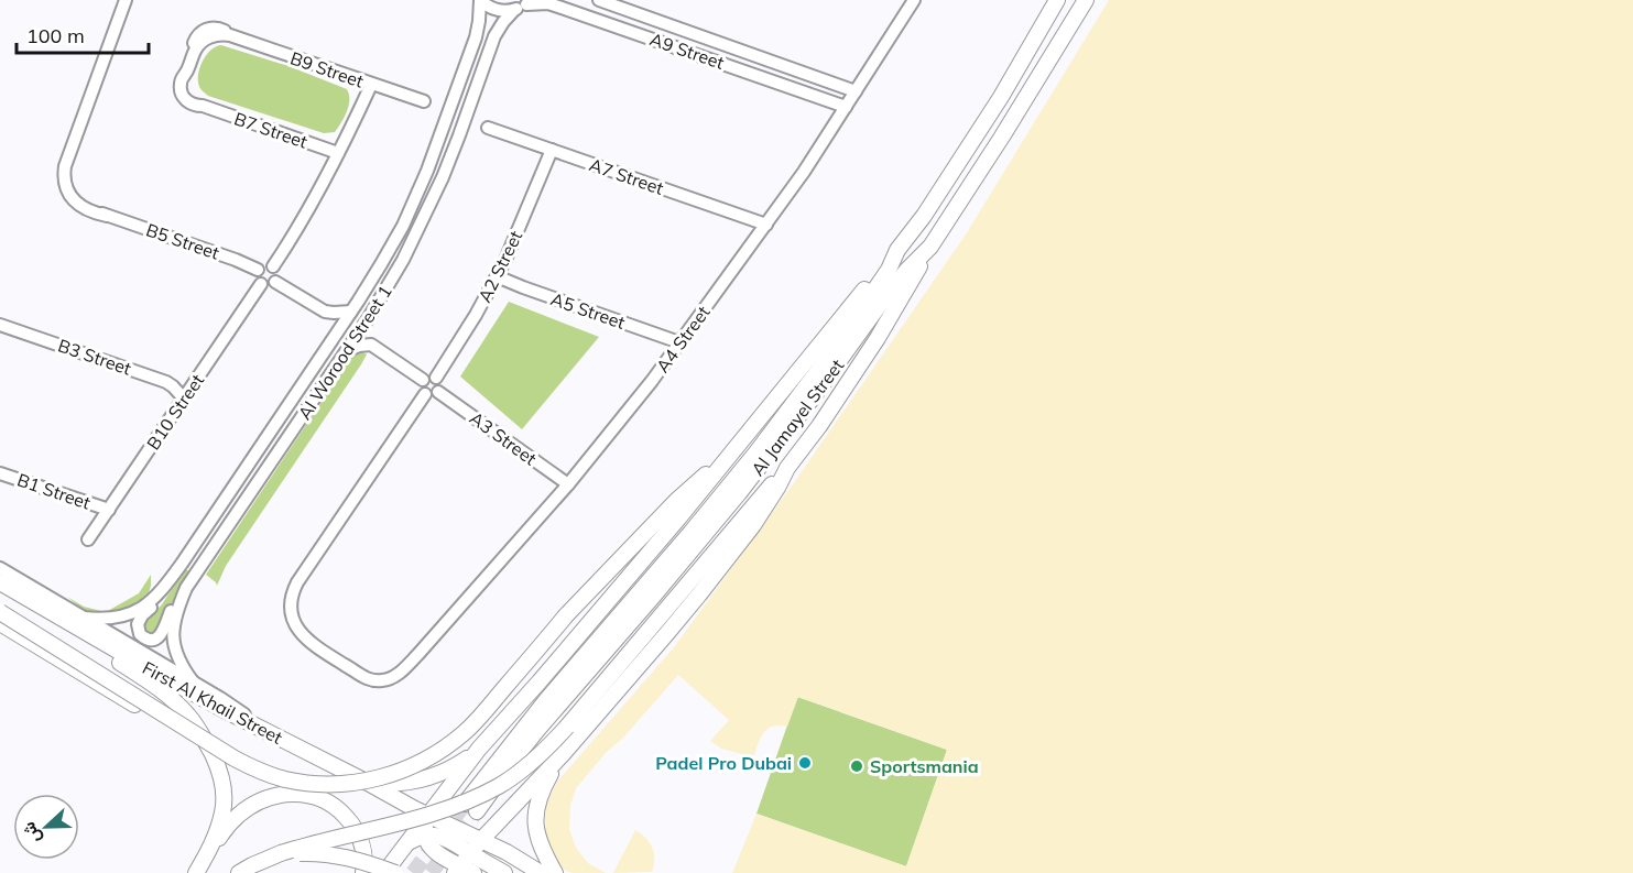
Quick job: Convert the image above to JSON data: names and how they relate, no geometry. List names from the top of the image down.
{
  "streets": {
    "main road": ["Al Jamayel Street", "First Al Khail Street"],
    "street": [
      "A9 Street",
      "B9 Street",
      "B7 Street",
      "A7 Street",
      "B5 Street",
      "A2 Street",
      "A5 Street",
      "A4 Street",
      "Al Worood Street 1",
      "B3 Street",
      "B10 Street",
      "A3 Street",
      "B1 Street"
    ]
  },
  "crossings": [
    ["A9 Street", "A4 Street"],
    ["A9 Street", "Al Worood Street 1"],
    ["B9 Street", "B7 Street"],
    ["A7 Street", "A2 Street"],
    ["A7 Street", "A4 Street"],
    ["B5 Street", "B10 Street"],
    ["A2 Street", "A5 Street"],
    ["A2 Street", "A4 Street"],
    ["A2 Street", "A3 Street"],
    ["A5 Street", "A4 Street"],
    ["A4 Street", "A3 Street"],
    ["B3 Street", "B10 Street"],
    ["B10 Street", "B1 Street"]
  ],
  "places": ["Padel Pro Dubai", "Sportsmania"],
  "scale_bar": "100 m",
  "north": "left"
}
